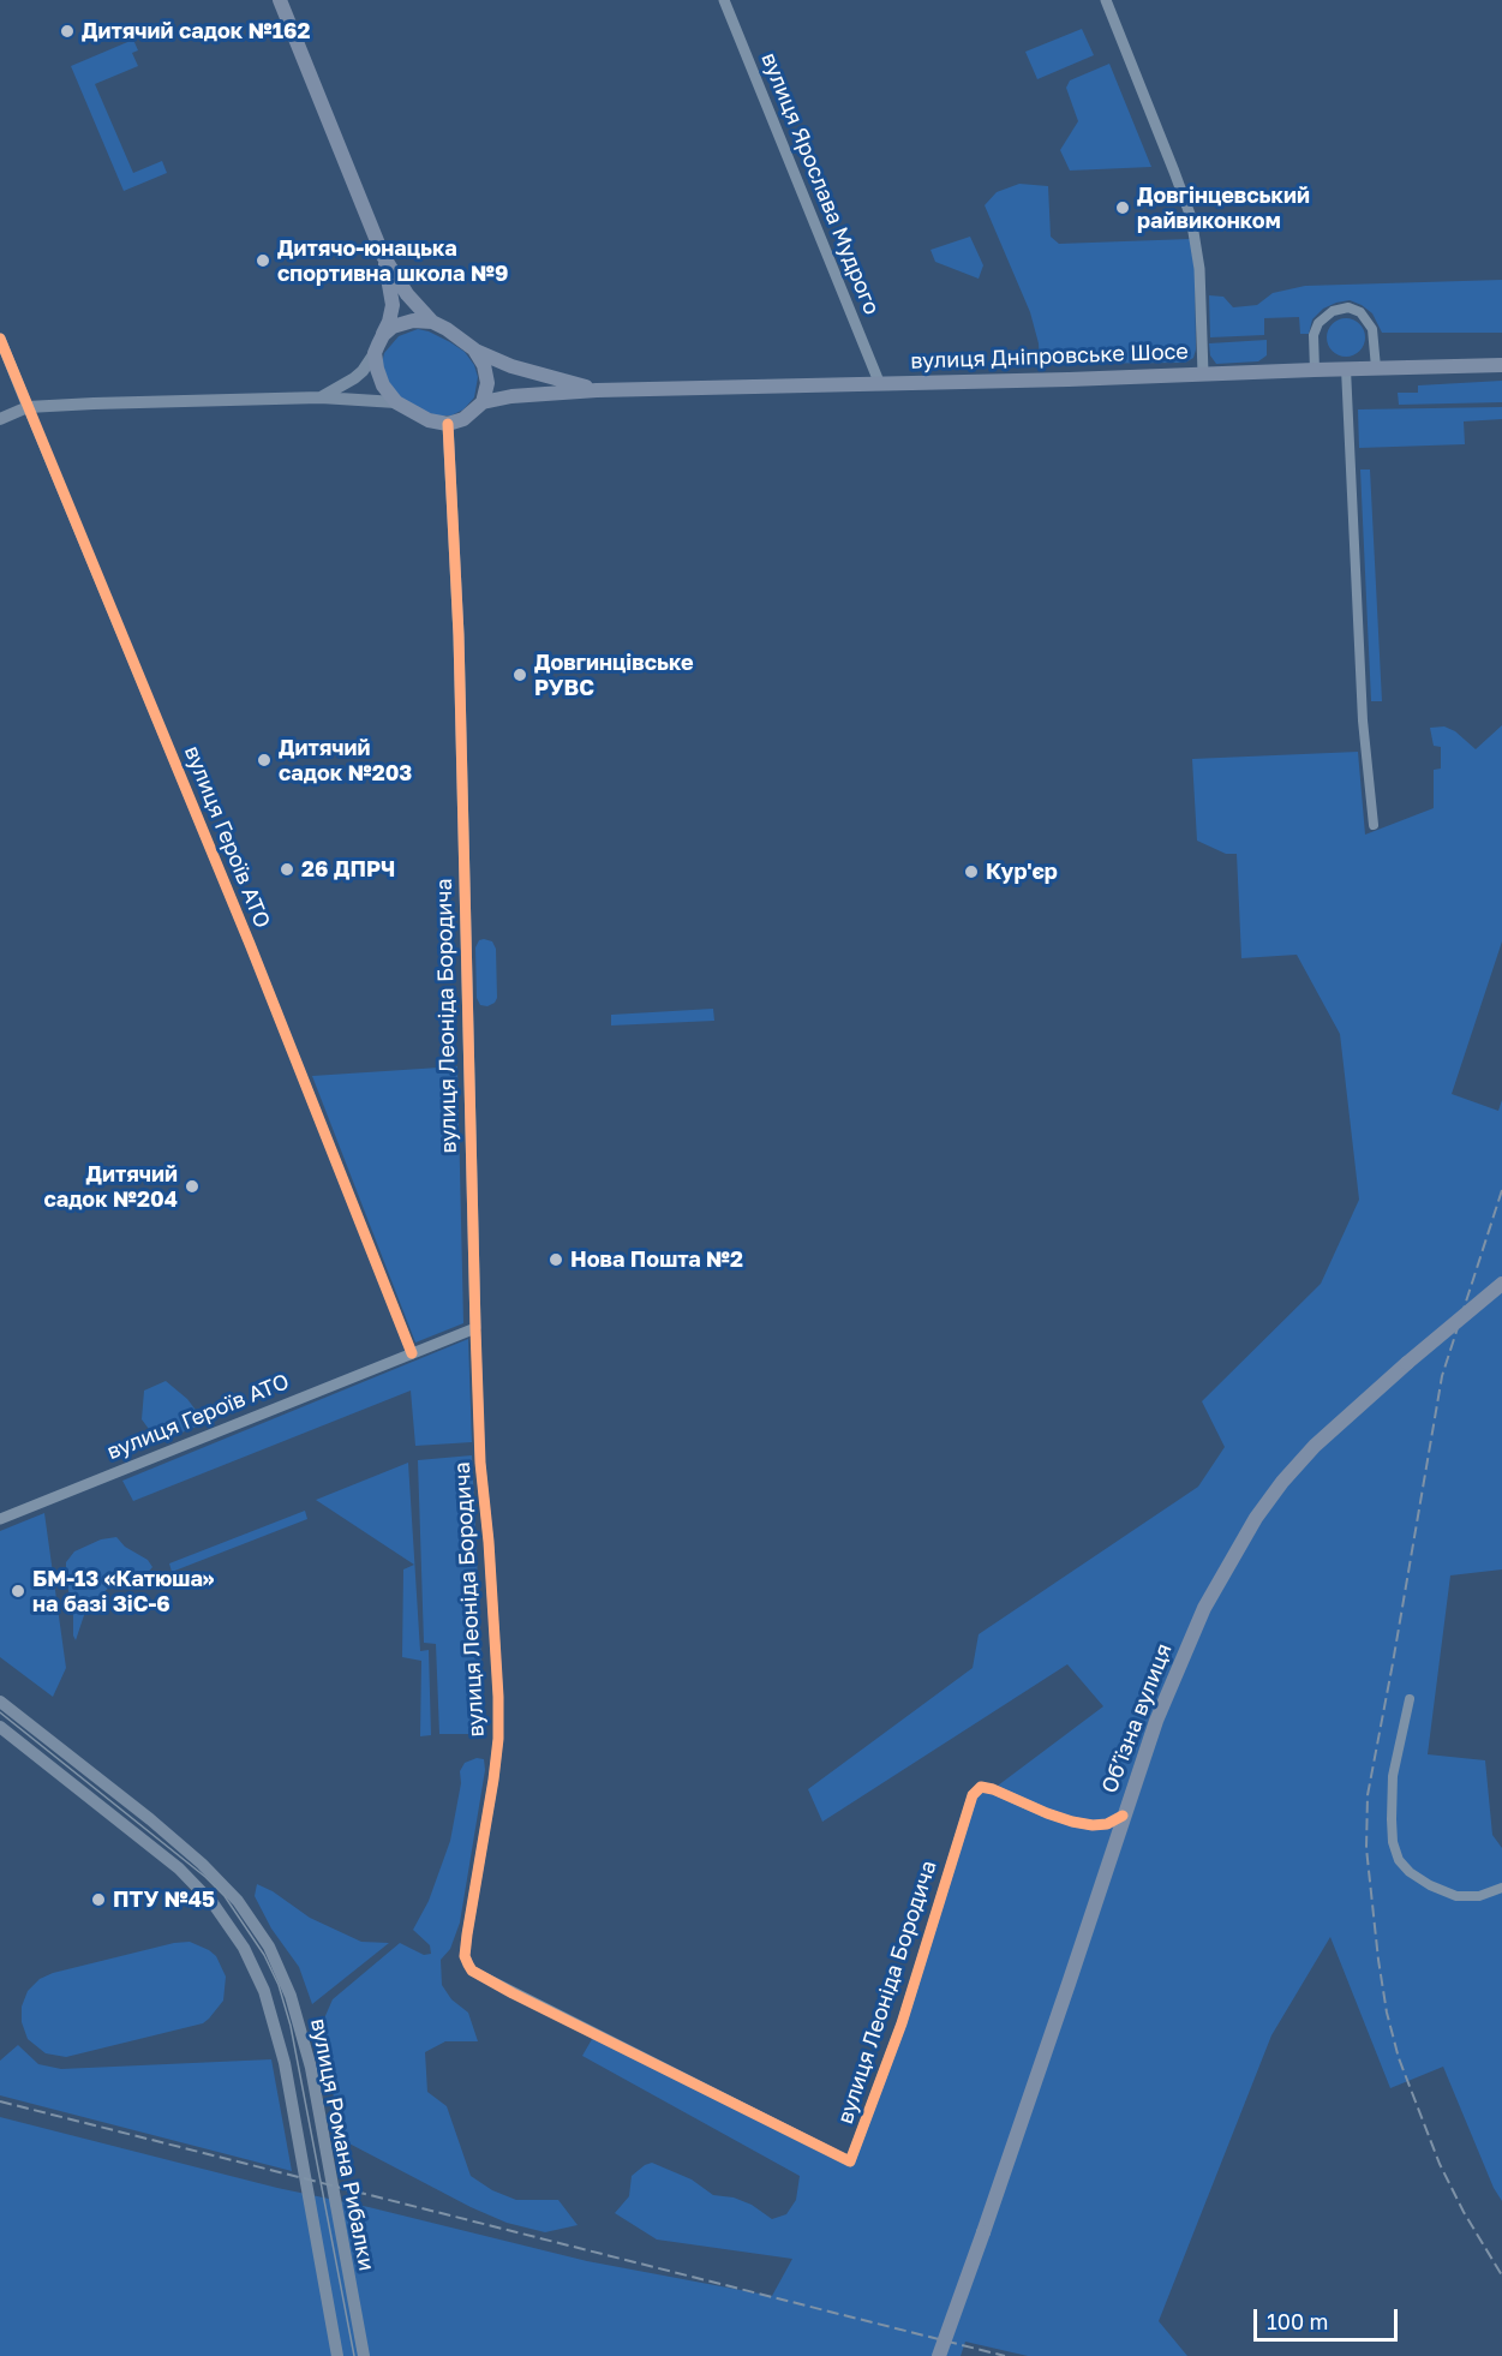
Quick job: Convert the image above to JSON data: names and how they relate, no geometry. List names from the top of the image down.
{
  "streets": {
    "main road": ["вулиця Дніпровське Шосе", "Обʼїзна вулиця", "вулиця Романа Рибалки"],
    "street": ["вулиця Ярослава Мудрого", "вулиця Героїв АТО", "вулиця Леоніда Бородича"]
  },
  "crossings": [
    ["вулиця Ярослава Мудрого", "вулиця Дніпровське Шосе"],
    ["вулиця Дніпровське Шосе", "вулиця Леоніда Бородича"],
    ["вулиця Героїв АТО", "вулиця Леоніда Бородича"],
    ["вулиця Леоніда Бородича", "Обʼїзна вулиця"]
  ],
  "places": [
    "Дитячий садок №162",
    "Довгінцевський райвиконком",
    "Дитячо-юнацька спортивна школа №9",
    "Довгинцівське РУВС",
    "Дитячий садок №203",
    "26 ДПРЧ",
    "Кур'єр",
    "Дитячий садок №204",
    "Нова Пошта №2",
    "БМ-13 «Катюша» на базі ЗіС-6",
    "ПТУ №45"
  ],
  "scale_bar": "100 m"
}
